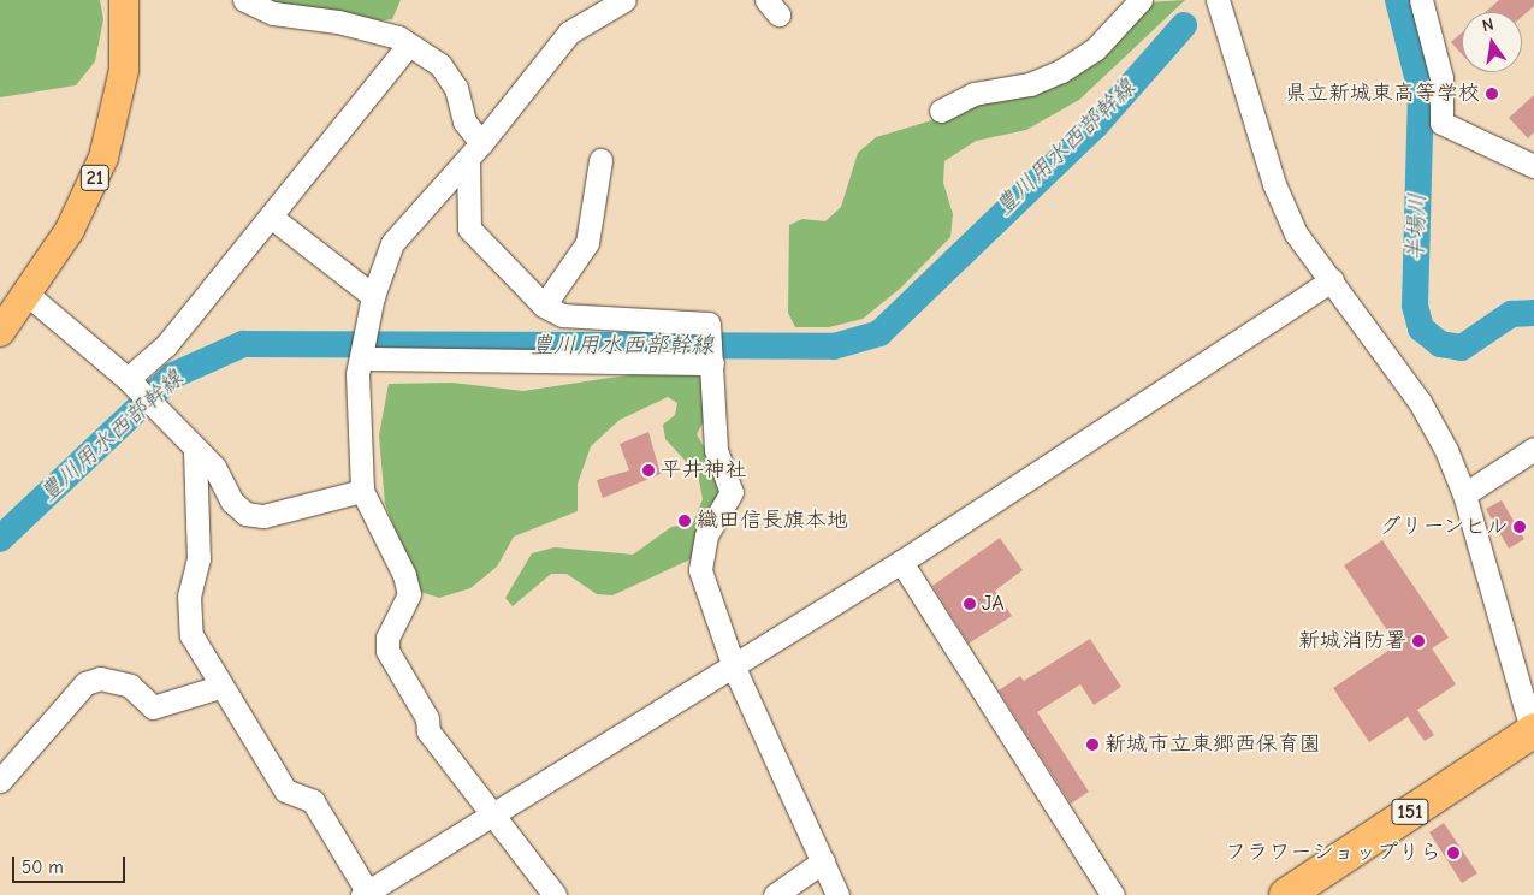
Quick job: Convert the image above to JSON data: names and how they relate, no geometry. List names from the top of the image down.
{
  "streets": {
    "highway": ["151"],
    "main road": ["21"]
  },
  "water": ["豊川用水西部幹線", "半場川"],
  "places": [
    "県立新城東高等学校",
    "平井神社",
    "織田信長旗本地",
    "グリーンヒル",
    "JA",
    "新城消防署",
    "新城市立東郷西保育園",
    "フラワーショップりら"
  ],
  "scale_bar": "50 m",
  "north": "top"
}
